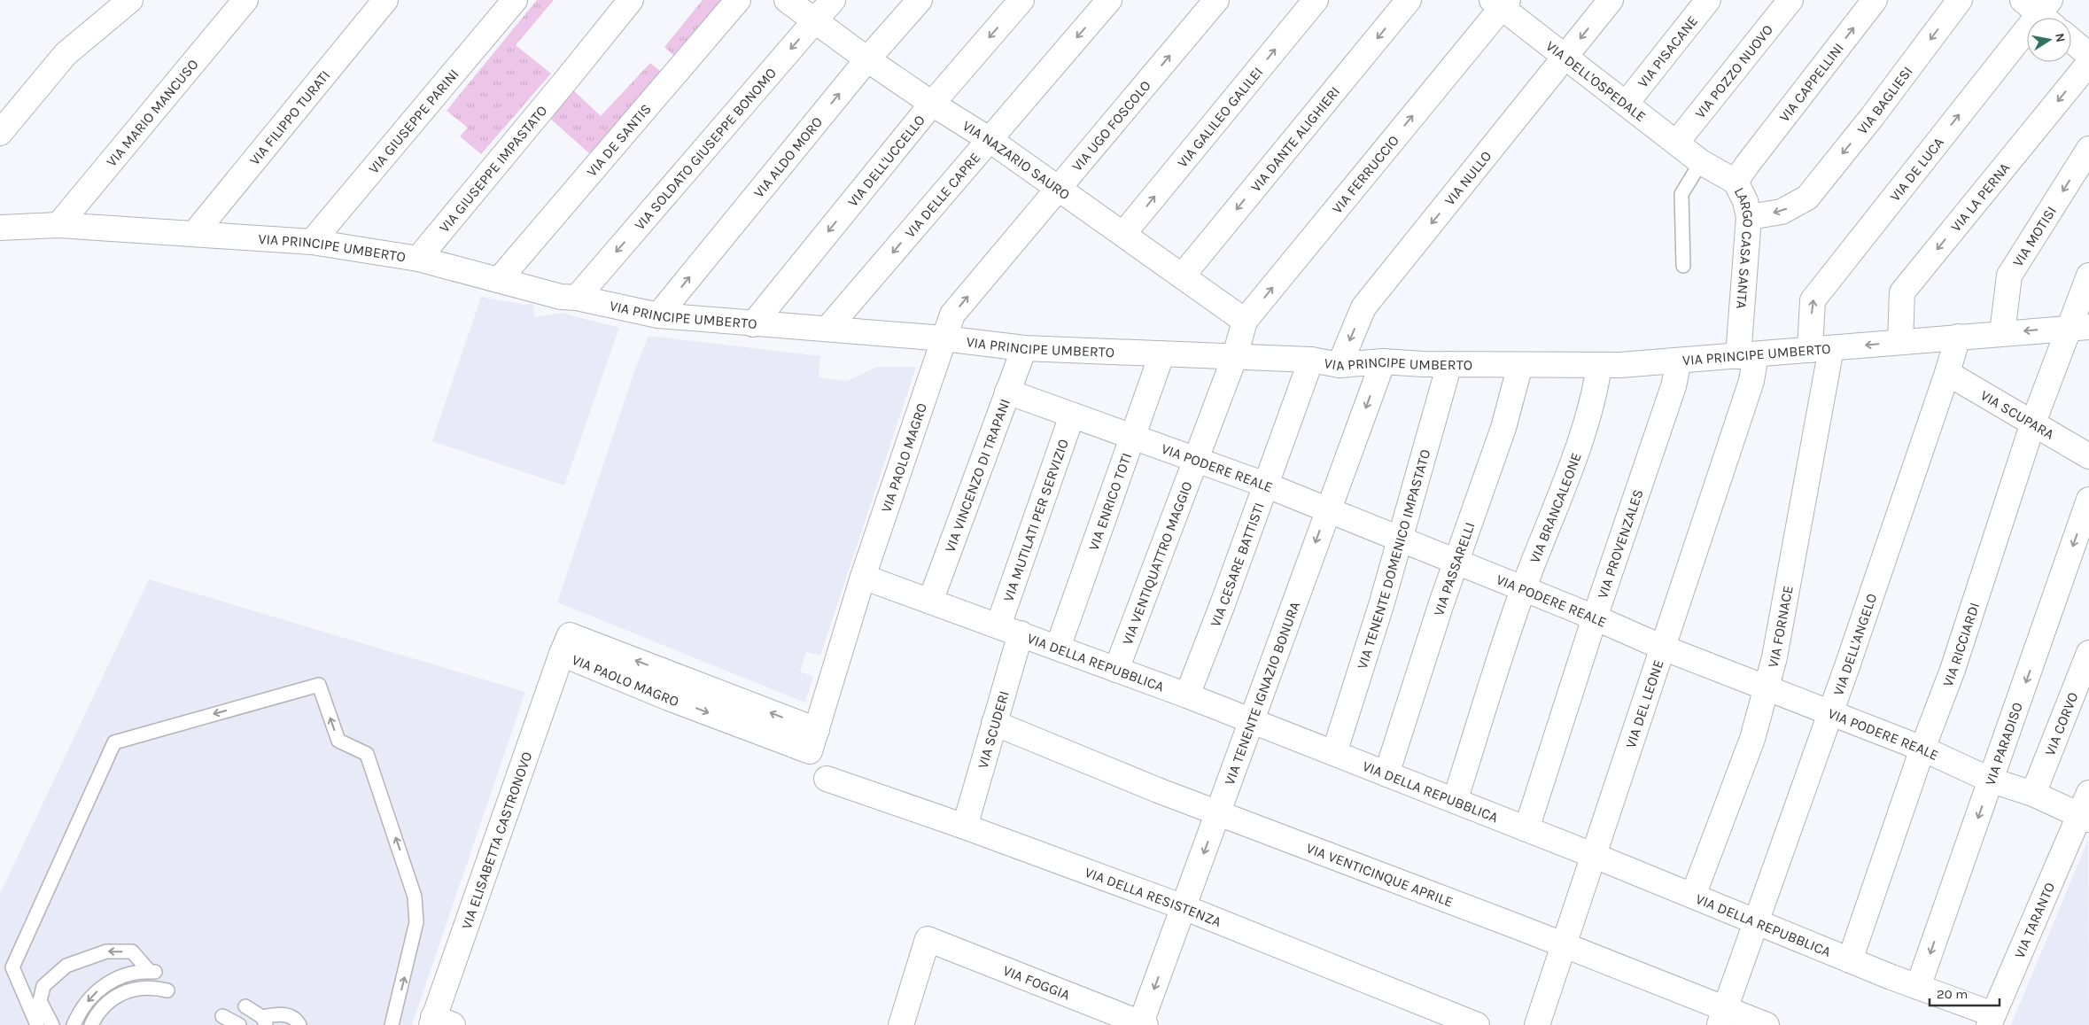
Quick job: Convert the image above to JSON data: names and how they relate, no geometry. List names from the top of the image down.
{
  "streets": {
    "street": [
      "VIA PISACANE",
      "VIA POZZO NUOVO",
      "VIA DELL'OSPEDALE",
      "VIA CAPPELLINI",
      "VIA BAGLIESI",
      "VIA MARIO MANCUSO",
      "VIA FILIPPO TURATI",
      "VIA GALILEO GALILEI",
      "VIA GIUSEPPE PARINI",
      "VIA UGO FOSCOLO",
      "VIA DANTE ALIGHIERI",
      "VIA DE SANTIS",
      "VIA SOLDATO GIUSEPPE BONOMO",
      "VIA ALDO MORO",
      "VIA NAZARIO SAURO",
      "VIA DELL'UCCELLO",
      "VIA GIUSEPPE IMPASTATO",
      "VIA DE LUCA",
      "VIA FERRUCCIO",
      "VIA NULLO",
      "VIA DELLE CAPRE",
      "VIA LA PERNA",
      "VIA MOTISI",
      "VIA PRINCIPE UMBERTO",
      "LARGO CASA SANTA",
      "VIA SCUPARA",
      "VIA PAOLO MAGRO",
      "VIA PODERE REALE",
      "VIA VINCENZO DI TRAPANI",
      "VIA ENRICO TOTI",
      "VIA BRANCALEONE",
      "VIA MUTILATI PER SERVIZIO",
      "VIA PROVENZALES",
      "VIA TENENTE DOMENICO IMPASTATO",
      "VIA VENTIQUATTRO MAGGIO",
      "VIA CESARE BATTISTI",
      "VIA PASSARELLI",
      "VIA FORNACE",
      "VIA DELL'ANGELO",
      "VIA RICCIARDI",
      "VIA DELLA REPUBBLICA",
      "VIA TENENTE IGNAZIO BONURA",
      "VIA DEL LEONE",
      "VIA CORVO",
      "VIA SCUDERI",
      "VIA PARADISO",
      "VIA ELISABETTA CASTRONOVO",
      "VIA VENTICINQUE APRILE",
      "VIA DELLA RESISTENZA",
      "VIA TARANTO",
      "VIA FOGGIA"
    ]
  },
  "crossings": [
    ["VIA PISACANE", "VIA DELL'OSPEDALE"],
    ["VIA POZZO NUOVO", "VIA DELL'OSPEDALE"],
    ["VIA DELL'OSPEDALE", "VIA FERRUCCIO"],
    ["VIA DELL'OSPEDALE", "VIA NULLO"],
    ["VIA DELL'OSPEDALE", "LARGO CASA SANTA"],
    ["VIA CAPPELLINI", "LARGO CASA SANTA"],
    ["VIA BAGLIESI", "LARGO CASA SANTA"],
    ["VIA MARIO MANCUSO", "VIA PRINCIPE UMBERTO"],
    ["VIA FILIPPO TURATI", "VIA PRINCIPE UMBERTO"],
    ["VIA GALILEO GALILEI", "VIA NAZARIO SAURO"],
    ["VIA GIUSEPPE PARINI", "VIA PRINCIPE UMBERTO"],
    ["VIA UGO FOSCOLO", "VIA NAZARIO SAURO"],
    ["VIA UGO FOSCOLO", "VIA PRINCIPE UMBERTO"],
    ["VIA UGO FOSCOLO", "VIA PAOLO MAGRO"],
    ["VIA DANTE ALIGHIERI", "VIA NAZARIO SAURO"],
    ["VIA DE SANTIS", "VIA PRINCIPE UMBERTO"],
    ["VIA SOLDATO GIUSEPPE BONOMO", "VIA NAZARIO SAURO"],
    ["VIA SOLDATO GIUSEPPE BONOMO", "VIA PRINCIPE UMBERTO"],
    ["VIA ALDO MORO", "VIA NAZARIO SAURO"],
    ["VIA ALDO MORO", "VIA PRINCIPE UMBERTO"],
    ["VIA NAZARIO SAURO", "VIA DELL'UCCELLO"],
    ["VIA NAZARIO SAURO", "VIA FERRUCCIO"],
    ["VIA NAZARIO SAURO", "VIA DELLE CAPRE"],
    ["VIA DELL'UCCELLO", "VIA PRINCIPE UMBERTO"],
    ["VIA GIUSEPPE IMPASTATO", "VIA PRINCIPE UMBERTO"],
    ["VIA DE LUCA", "VIA PRINCIPE UMBERTO"],
    ["VIA DE LUCA", "VIA FORNACE"],
    ["VIA FERRUCCIO", "VIA PRINCIPE UMBERTO"],
    ["VIA FERRUCCIO", "VIA VENTIQUATTRO MAGGIO"],
    ["VIA NULLO", "VIA PRINCIPE UMBERTO"],
    ["VIA DELLE CAPRE", "VIA PRINCIPE UMBERTO"],
    ["VIA LA PERNA", "VIA PRINCIPE UMBERTO"],
    ["VIA MOTISI", "VIA PRINCIPE UMBERTO"],
    ["VIA PRINCIPE UMBERTO", "LARGO CASA SANTA"],
    ["VIA PRINCIPE UMBERTO", "VIA PAOLO MAGRO"],
    ["VIA PRINCIPE UMBERTO", "VIA VINCENZO DI TRAPANI"],
    ["VIA PRINCIPE UMBERTO", "VIA ENRICO TOTI"],
    ["VIA PRINCIPE UMBERTO", "VIA BRANCALEONE"],
    ["VIA PRINCIPE UMBERTO", "VIA PROVENZALES"],
    ["VIA PRINCIPE UMBERTO", "VIA TENENTE DOMENICO IMPASTATO"],
    ["VIA PRINCIPE UMBERTO", "VIA VENTIQUATTRO MAGGIO"],
    ["VIA PRINCIPE UMBERTO", "VIA CESARE BATTISTI"],
    ["VIA PRINCIPE UMBERTO", "VIA PASSARELLI"],
    ["VIA PRINCIPE UMBERTO", "VIA FORNACE"],
    ["VIA PRINCIPE UMBERTO", "VIA DELL'ANGELO"],
    ["VIA PRINCIPE UMBERTO", "VIA RICCIARDI"],
    ["VIA PRINCIPE UMBERTO", "VIA TENENTE IGNAZIO BONURA"],
    ["LARGO CASA SANTA", "VIA DEL LEONE"],
    ["VIA SCUPARA", "VIA DELL'ANGELO"],
    ["VIA SCUPARA", "VIA RICCIARDI"],
    ["VIA PAOLO MAGRO", "VIA DELLA REPUBBLICA"],
    ["VIA PAOLO MAGRO", "VIA ELISABETTA CASTRONOVO"],
    ["VIA PODERE REALE", "VIA VINCENZO DI TRAPANI"],
    ["VIA PODERE REALE", "VIA ENRICO TOTI"],
    ["VIA PODERE REALE", "VIA BRANCALEONE"],
    ["VIA PODERE REALE", "VIA MUTILATI PER SERVIZIO"],
    ["VIA PODERE REALE", "VIA PROVENZALES"],
    ["VIA PODERE REALE", "VIA TENENTE DOMENICO IMPASTATO"],
    ["VIA PODERE REALE", "VIA VENTIQUATTRO MAGGIO"],
    ["VIA PODERE REALE", "VIA CESARE BATTISTI"],
    ["VIA PODERE REALE", "VIA PASSARELLI"],
    ["VIA PODERE REALE", "VIA FORNACE"],
    ["VIA PODERE REALE", "VIA DELL'ANGELO"],
    ["VIA PODERE REALE", "VIA RICCIARDI"],
    ["VIA PODERE REALE", "VIA TENENTE IGNAZIO BONURA"],
    ["VIA PODERE REALE", "VIA DEL LEONE"],
    ["VIA PODERE REALE", "VIA CORVO"],
    ["VIA PODERE REALE", "VIA PARADISO"],
    ["VIA PODERE REALE", "VIA TARANTO"],
    ["VIA VINCENZO DI TRAPANI", "VIA DELLA REPUBBLICA"],
    ["VIA ENRICO TOTI", "VIA DELLA REPUBBLICA"],
    ["VIA BRANCALEONE", "VIA DELLA REPUBBLICA"],
    ["VIA MUTILATI PER SERVIZIO", "VIA DELLA REPUBBLICA"],
    ["VIA PROVENZALES", "VIA DELLA REPUBBLICA"],
    ["VIA TENENTE DOMENICO IMPASTATO", "VIA DELLA REPUBBLICA"],
    ["VIA VENTIQUATTRO MAGGIO", "VIA DELLA REPUBBLICA"],
    ["VIA CESARE BATTISTI", "VIA DELLA REPUBBLICA"],
    ["VIA PASSARELLI", "VIA DELLA REPUBBLICA"],
    ["VIA FORNACE", "VIA DELLA REPUBBLICA"],
    ["VIA DELL'ANGELO", "VIA DELLA REPUBBLICA"],
    ["VIA DELL'ANGELO", "VIA VENTICINQUE APRILE"],
    ["VIA RICCIARDI", "VIA DELLA REPUBBLICA"],
    ["VIA DELLA REPUBBLICA", "VIA TENENTE IGNAZIO BONURA"],
    ["VIA DELLA REPUBBLICA", "VIA DEL LEONE"],
    ["VIA DELLA REPUBBLICA", "VIA SCUDERI"],
    ["VIA DELLA REPUBBLICA", "VIA PARADISO"],
    ["VIA DELLA REPUBBLICA", "VIA TARANTO"],
    ["VIA TENENTE IGNAZIO BONURA", "VIA VENTICINQUE APRILE"],
    ["VIA TENENTE IGNAZIO BONURA", "VIA DELLA RESISTENZA"],
    ["VIA TENENTE IGNAZIO BONURA", "VIA FOGGIA"],
    ["VIA DEL LEONE", "VIA VENTICINQUE APRILE"],
    ["VIA SCUDERI", "VIA VENTICINQUE APRILE"],
    ["VIA SCUDERI", "VIA DELLA RESISTENZA"]
  ],
  "one_way": [
    "VIA CAPPELLINI",
    "VIA BAGLIESI",
    "VIA GALILEO GALILEI",
    "VIA UGO FOSCOLO",
    "VIA DANTE ALIGHIERI",
    "VIA SOLDATO GIUSEPPE BONOMO",
    "VIA ALDO MORO",
    "VIA DELL'UCCELLO",
    "VIA DE LUCA",
    "VIA FERRUCCIO",
    "VIA NULLO",
    "VIA DELLE CAPRE",
    "VIA LA PERNA",
    "VIA MOTISI",
    "VIA TENENTE IGNAZIO BONURA",
    "VIA PARADISO"
  ],
  "scale_bar": "20 m",
  "north": "right"
}
